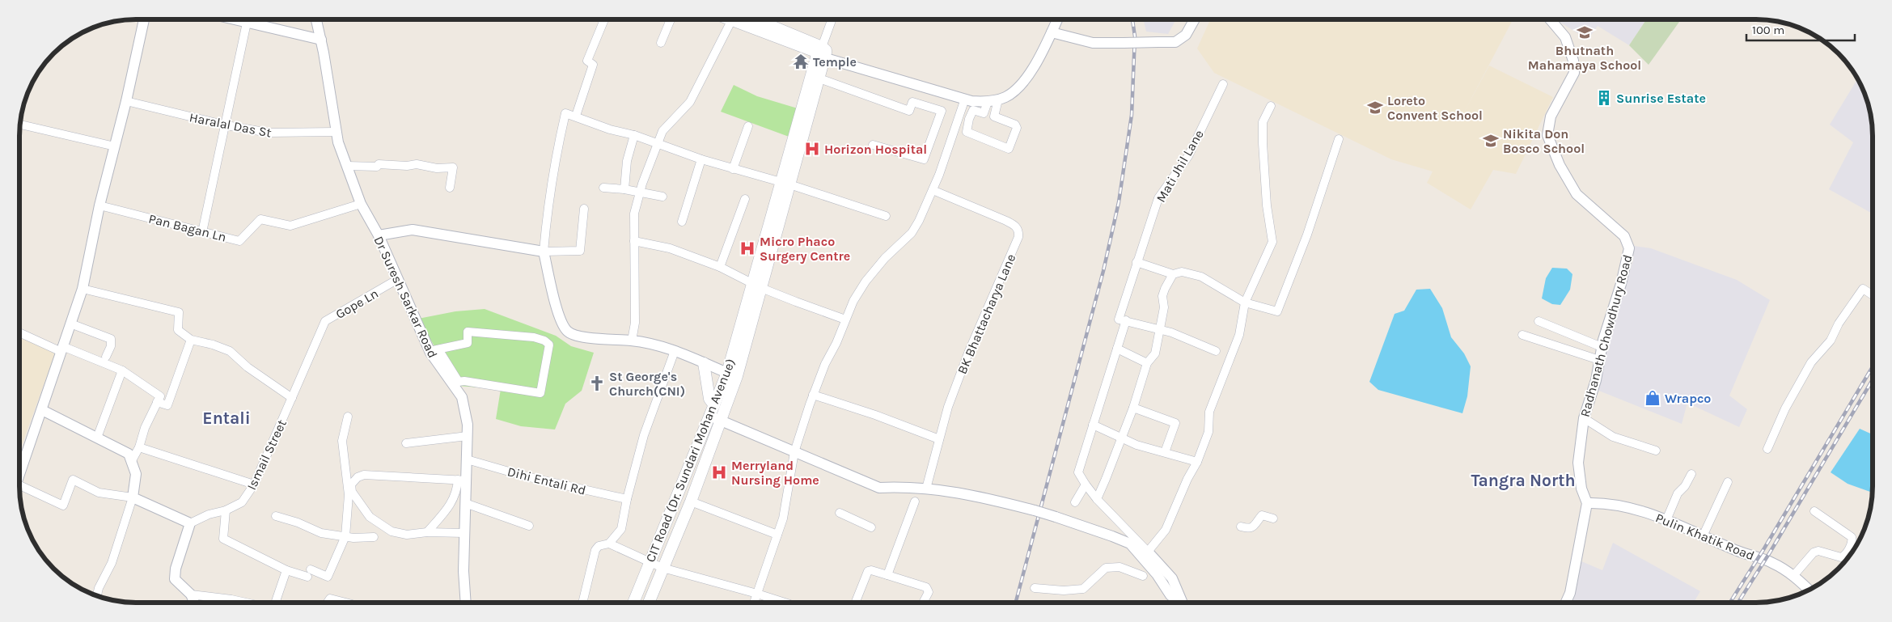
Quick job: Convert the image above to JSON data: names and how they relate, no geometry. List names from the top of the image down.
{
  "streets": {
    "main road": ["CIT Road (Dr. Sundari Mohan Avenue)"],
    "street": [
      "Haralal Das St",
      "Mati Jhil Lane",
      "Pan Bagan Ln",
      "Dr Suresh Sarkar Road",
      "Gope Ln",
      "BK Bhattacharya Lane",
      "Radhanath Chowdhury Road",
      "Ismail Street",
      "Dihi Entali Rd",
      "Pulin Khatik Road"
    ]
  },
  "crossings": [
    ["Haralal Das St", "Dr Suresh Sarkar Road"],
    ["Pan Bagan Ln", "Dr Suresh Sarkar Road"],
    ["Dr Suresh Sarkar Road", "Gope Ln"],
    ["Dr Suresh Sarkar Road", "Dihi Entali Rd"],
    ["Gope Ln", "Ismail Street"],
    ["Radhanath Chowdhury Road", "Pulin Khatik Road"]
  ],
  "districts": ["Entali", "Tangra North"],
  "places": {
    "school or university": ["Bhutnath Mahamaya School", "Loreto Convent School", "Nikita Don Bosco School"],
    "temple": ["Temple"],
    "building": ["Sunrise Estate"],
    "hospital": ["Horizon Hospital", "Micro Phaco Surgery Centre", "Merryland Nursing Home"],
    "church": ["St George's Church(CNI)"],
    "shop": ["Wrapco"]
  },
  "scale_bar": "100 m"
}
